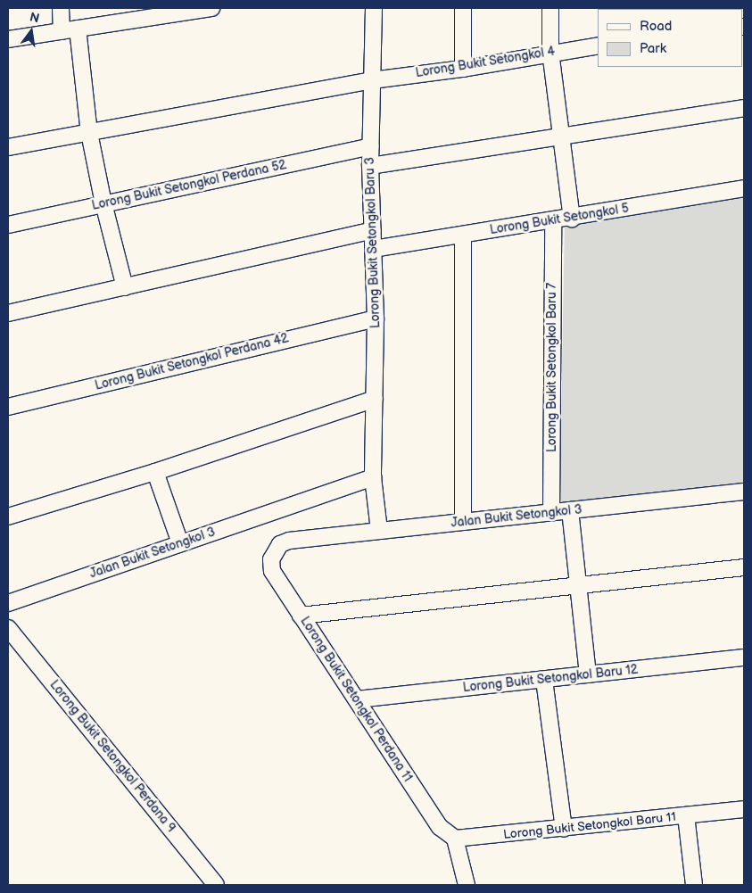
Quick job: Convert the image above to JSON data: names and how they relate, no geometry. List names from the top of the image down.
{
  "streets": {
    "street": [
      "Lorong Bukit Setongkol 4",
      "Lorong Bukit Setongkol Perdana 52",
      "Lorong Bukit Setongkol 5",
      "Lorong Bukit Setongkol Baru 3",
      "Lorong Bukit Setongkol Perdana 42",
      "Lorong Bukit Setongkol Baru 7",
      "Jalan Bukit Setongkol 3",
      "Lorong Bukit Setongkol Baru 12",
      "Lorong Bukit Setongkol Perdana 11",
      "Lorong Bukit Setongkol Perdana 9",
      "Lorong Bukit Setongkol Baru 11"
    ]
  },
  "crossings": [
    ["Lorong Bukit Setongkol 4", "Lorong Bukit Setongkol Baru 3"],
    ["Lorong Bukit Setongkol Perdana 52", "Lorong Bukit Setongkol Baru 3"],
    ["Lorong Bukit Setongkol 5", "Lorong Bukit Setongkol Baru 3"],
    ["Lorong Bukit Setongkol 5", "Lorong Bukit Setongkol Baru 7"],
    ["Lorong Bukit Setongkol Baru 3", "Lorong Bukit Setongkol Perdana 42"],
    ["Lorong Bukit Setongkol Baru 3", "Jalan Bukit Setongkol 3"],
    ["Lorong Bukit Setongkol Baru 7", "Jalan Bukit Setongkol 3"],
    ["Jalan Bukit Setongkol 3", "Lorong Bukit Setongkol Perdana 11"],
    ["Lorong Bukit Setongkol Baru 12", "Lorong Bukit Setongkol Perdana 11"],
    ["Lorong Bukit Setongkol Perdana 11", "Lorong Bukit Setongkol Baru 11"]
  ],
  "legend": ["Road", "Park"],
  "north": "top"
}
